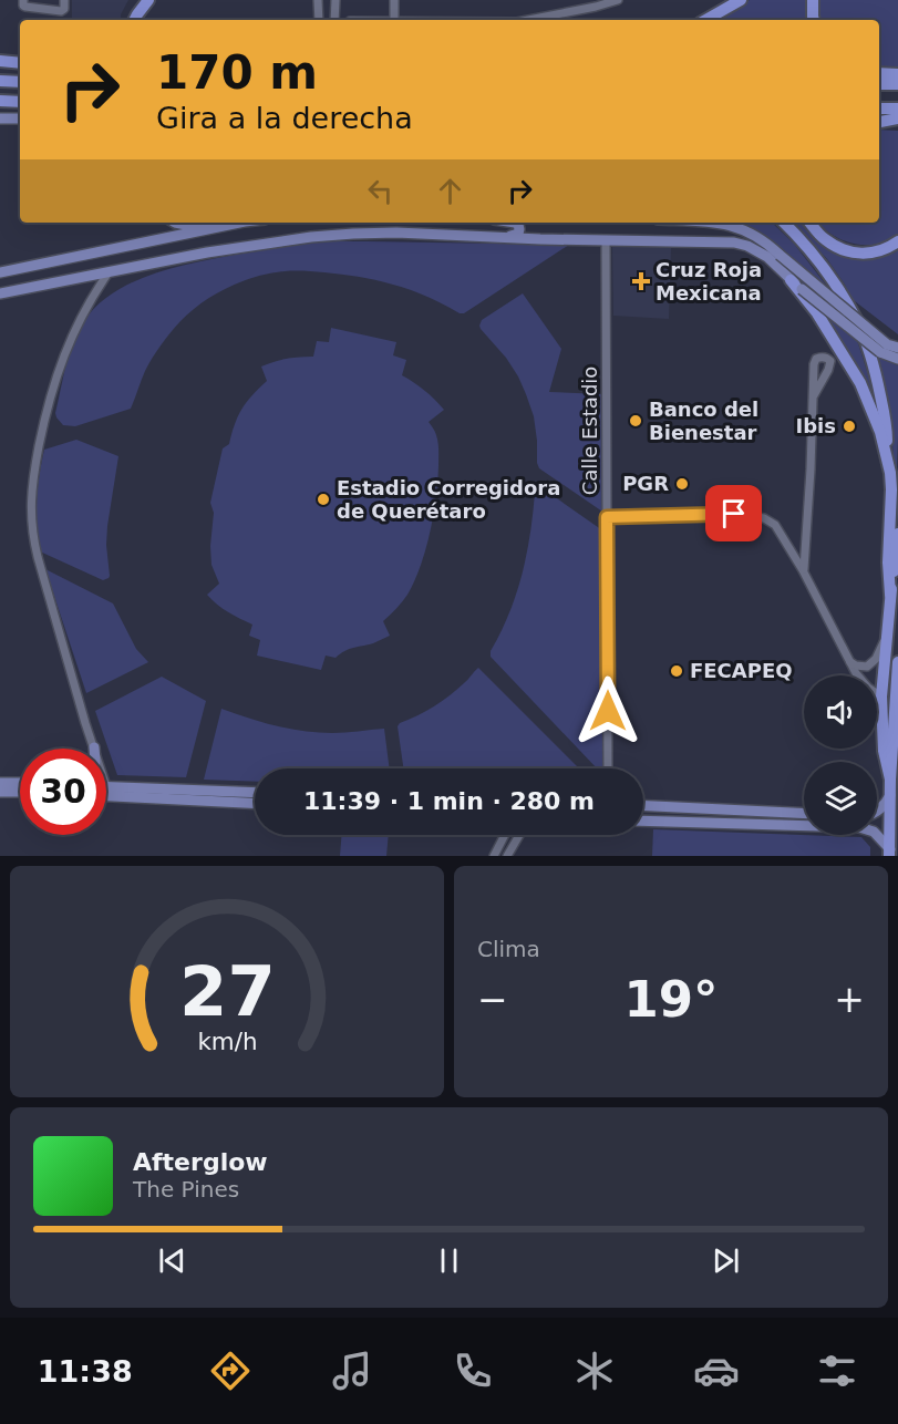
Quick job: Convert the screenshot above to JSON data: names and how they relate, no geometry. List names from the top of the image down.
{
  "streets": {
    "street": ["Calle Estadio"]
  },
  "places": {
    "health": ["Cruz Roja Mexicana"],
    "other": [
      "Banco del Bienestar",
      "Ibis",
      "PGR",
      "Estadio Corregidora de Querétaro",
      "FECAPEQ"
    ]
  },
  "page": {
    "turn": ["170 m", "Gira a la derecha"],
    "limit": "30",
    "trip": "11:39 · 1 min · 280 m",
    "tile": "Clima",
    "heat": ["−", "19°", "+"],
    "song": ["Afterglow", "The Pines"],
    "tabs": "11:38",
    "gauge": ["27", "km/h"]
  }
}
